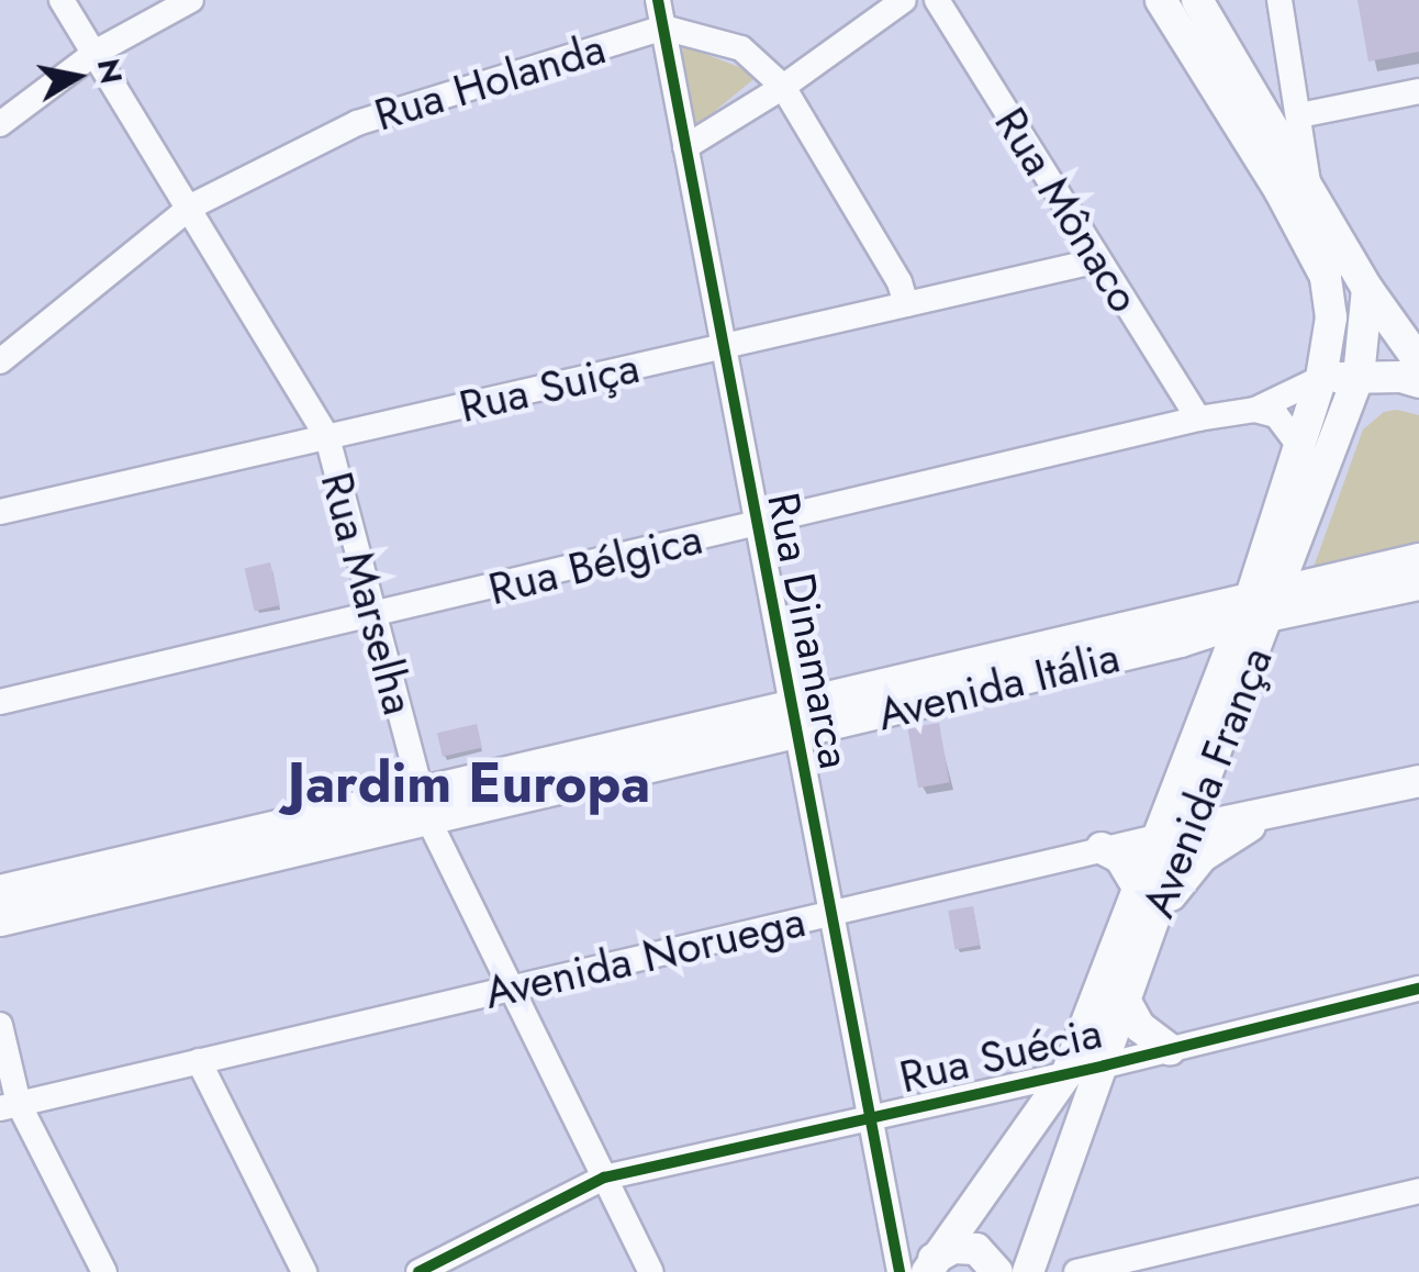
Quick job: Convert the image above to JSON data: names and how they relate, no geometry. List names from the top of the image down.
{
  "streets": {
    "main road": ["Avenida Itália", "Avenida França", "Avenida Noruega"],
    "street": [
      "Rua Holanda",
      "Rua Mônaco",
      "Rua Suiça",
      "Rua Bélgica",
      "Rua Marselha",
      "Rua Dinamarca",
      "Rua Suécia"
    ]
  },
  "crossings": [
    ["Rua Holanda", "Rua Suiça"],
    ["Rua Holanda", "Rua Marselha"],
    ["Rua Holanda", "Rua Dinamarca"],
    ["Rua Mônaco", "Rua Suiça"],
    ["Rua Mônaco", "Rua Bélgica"],
    ["Rua Suiça", "Rua Marselha"],
    ["Rua Suiça", "Rua Dinamarca"],
    ["Rua Bélgica", "Rua Marselha"],
    ["Rua Bélgica", "Rua Dinamarca"],
    ["Rua Bélgica", "Avenida França"],
    ["Rua Marselha", "Avenida Itália"],
    ["Rua Marselha", "Avenida Noruega"],
    ["Rua Marselha", "Rua Suécia"],
    ["Rua Dinamarca", "Avenida Itália"],
    ["Rua Dinamarca", "Avenida Noruega"],
    ["Rua Dinamarca", "Rua Suécia"],
    ["Avenida Itália", "Avenida França"],
    ["Avenida França", "Avenida Noruega"],
    ["Avenida França", "Rua Suécia"]
  ],
  "districts": ["Jardim Europa"],
  "north": "right"
}
